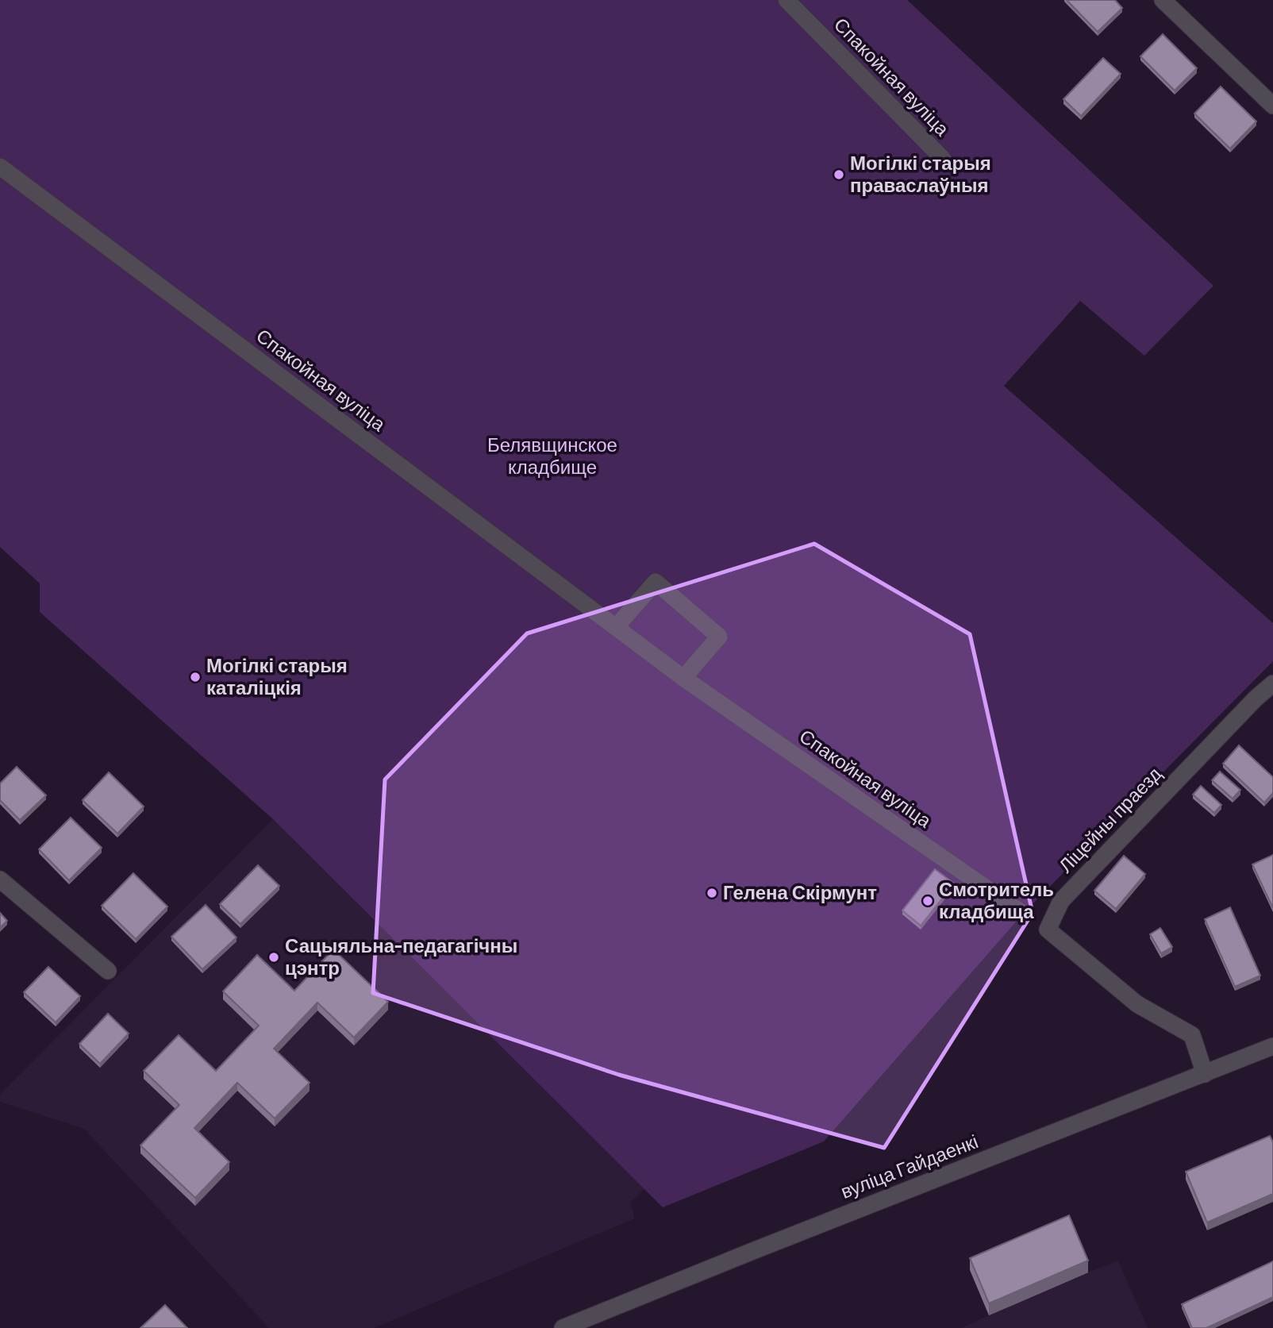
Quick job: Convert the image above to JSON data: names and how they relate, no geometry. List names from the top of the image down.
{
  "streets": {
    "street": ["Спакойная вуліца", "Ліцейны праезд", "вуліца Гайдаенкі"]
  },
  "crossings": [
    ["Ліцейны праезд", "вуліца Гайдаенкі"]
  ],
  "parks": ["Белявщинское кладбище"],
  "places": [
    "Могілкі старыя праваслаўныя",
    "Могілкі старыя каталіцкія",
    "Гелена Скірмунт",
    "Смотритель кладбища",
    "Сацыяльна-педагагічны цэнтр"
  ]
}
